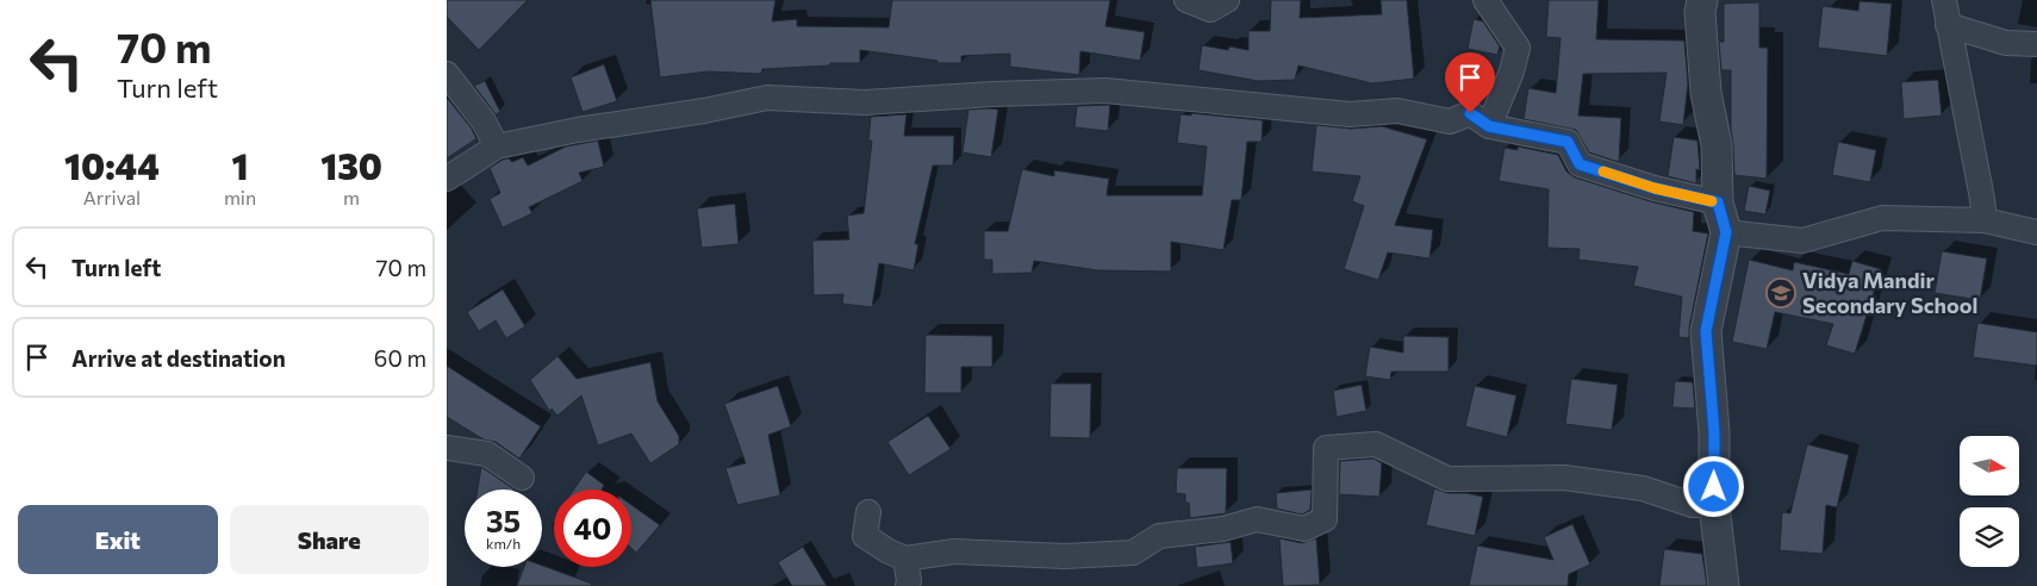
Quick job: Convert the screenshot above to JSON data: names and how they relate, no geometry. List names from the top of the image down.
{
  "places": {
    "school or university": ["Vidya Mandir Secondary School"]
  },
  "north": "right",
  "page": {
    "turn": ["70 m", "Turn left"],
    "eta": [
      "10:44",
      "Arrival",
      "1",
      "min",
      "130",
      "m"
    ],
    "list": [
      {
        "name": "Turn left",
        "value": "70 m"
      },
      {
        "name": "Arrive at destination",
        "value": "60 m"
      }
    ],
    "speed": "35 km/h",
    "limit": "40",
    "buttons": ["Exit", "Share"]
  }
}
